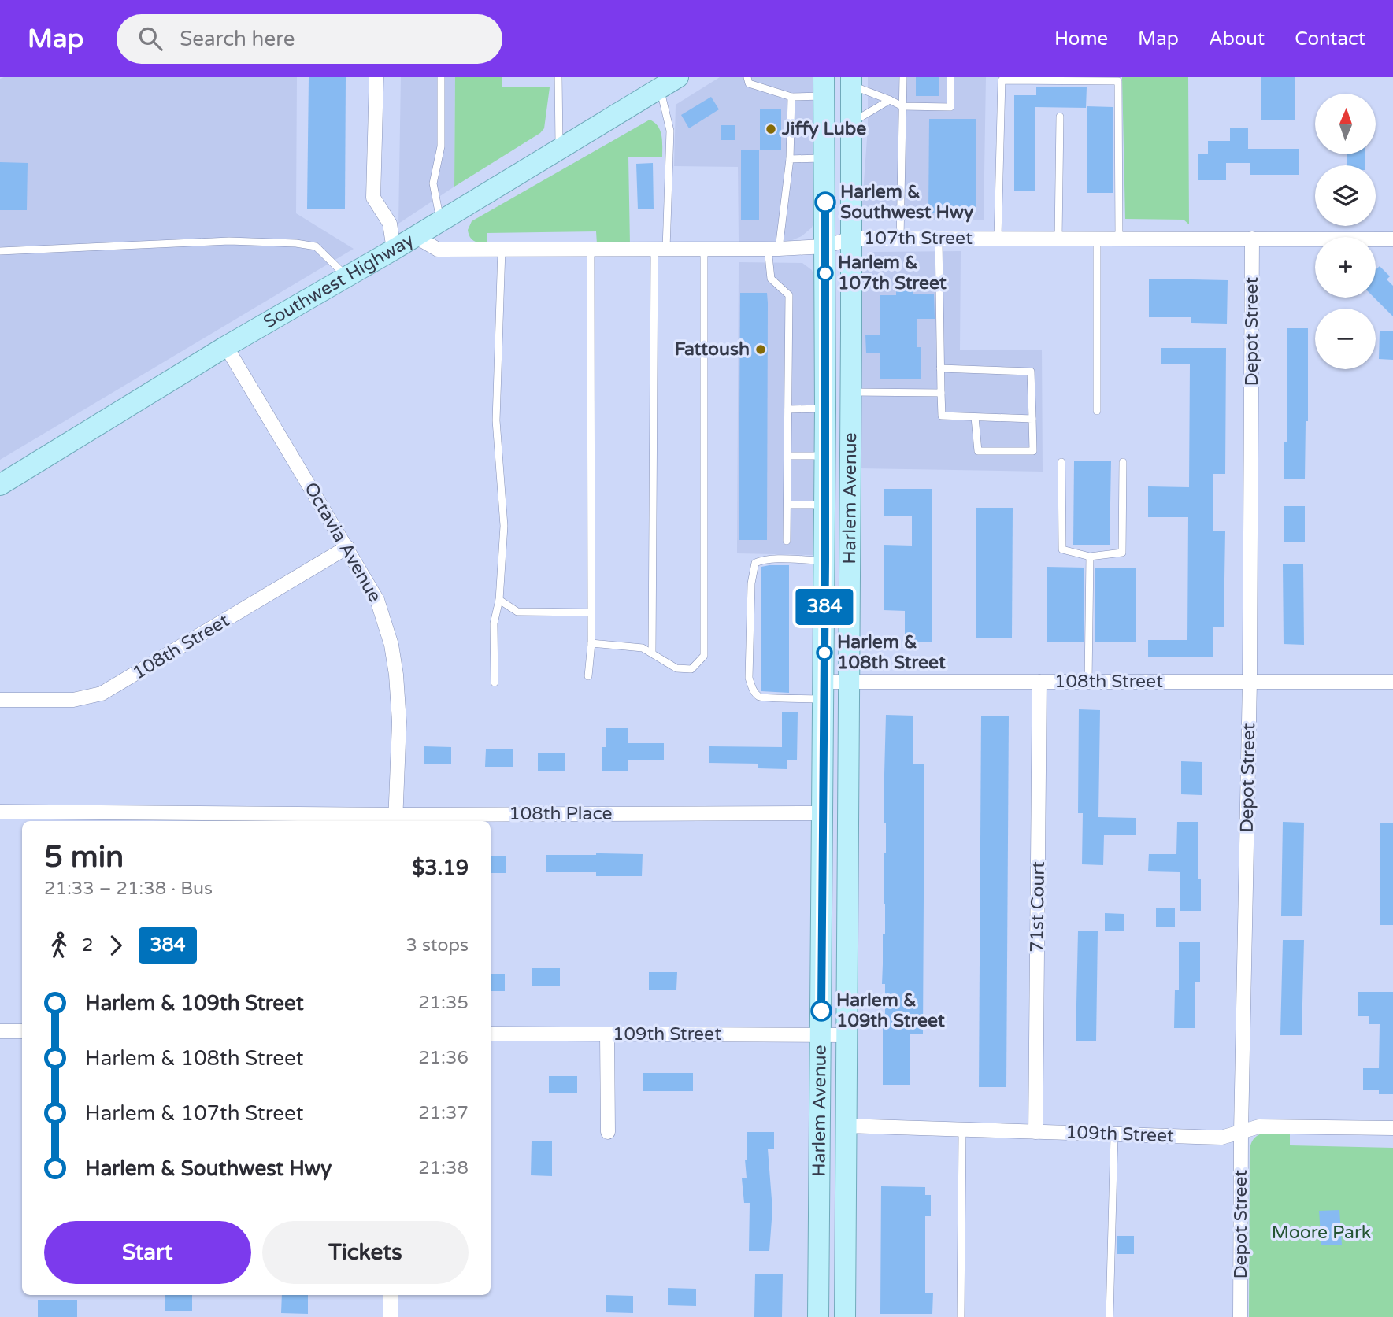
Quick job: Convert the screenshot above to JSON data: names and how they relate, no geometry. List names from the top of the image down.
{
  "streets": {
    "main road": ["Southwest Highway", "Harlem Avenue"],
    "street": [
      "107th Street",
      "Depot Street",
      "Octavia Avenue",
      "108th Street",
      "108th Place",
      "71st Court",
      "109th Street"
    ]
  },
  "crossings": [
    ["107th Street", "Southwest Highway"],
    ["107th Street", "Depot Street"],
    ["107th Street", "Harlem Avenue"],
    ["Southwest Highway", "Octavia Avenue"],
    ["Depot Street", "108th Street"],
    ["Depot Street", "109th Street"],
    ["Harlem Avenue", "108th Street"],
    ["Harlem Avenue", "108th Place"],
    ["Harlem Avenue", "109th Street"],
    ["Octavia Avenue", "108th Street"],
    ["Octavia Avenue", "108th Place"],
    ["108th Street", "71st Court"],
    ["71st Court", "109th Street"]
  ],
  "parks": ["Moore Park"],
  "places": [
    "Jiffy Lube",
    "Harlem & Southwest Hwy",
    "Harlem & 107th Street",
    "Fattoush",
    "Harlem & 108th Street",
    "Harlem & 109th Street"
  ],
  "lines": ["bus line 384"],
  "north": "top",
  "page": {
    "header": "Map",
    "search": "Search here",
    "nav": [
      "Home",
      "Map",
      "About",
      "Contact"
    ],
    "on_map": "384",
    "map_buttons": ["+", "−"],
    "heading": ["5 min", "21:33 – 21:38 · Bus", "$3.19"],
    "legs": ["2", "384", "3 stops"],
    "list": [
      {
        "name": "Harlem & 109th Street",
        "value": "21:35"
      },
      {
        "name": "Harlem & 108th Street",
        "value": "21:36"
      },
      {
        "name": "Harlem & 107th Street",
        "value": "21:37"
      },
      {
        "name": "Harlem & Southwest Hwy",
        "value": "21:38"
      }
    ],
    "buttons": ["Start", "Tickets"]
  }
}
